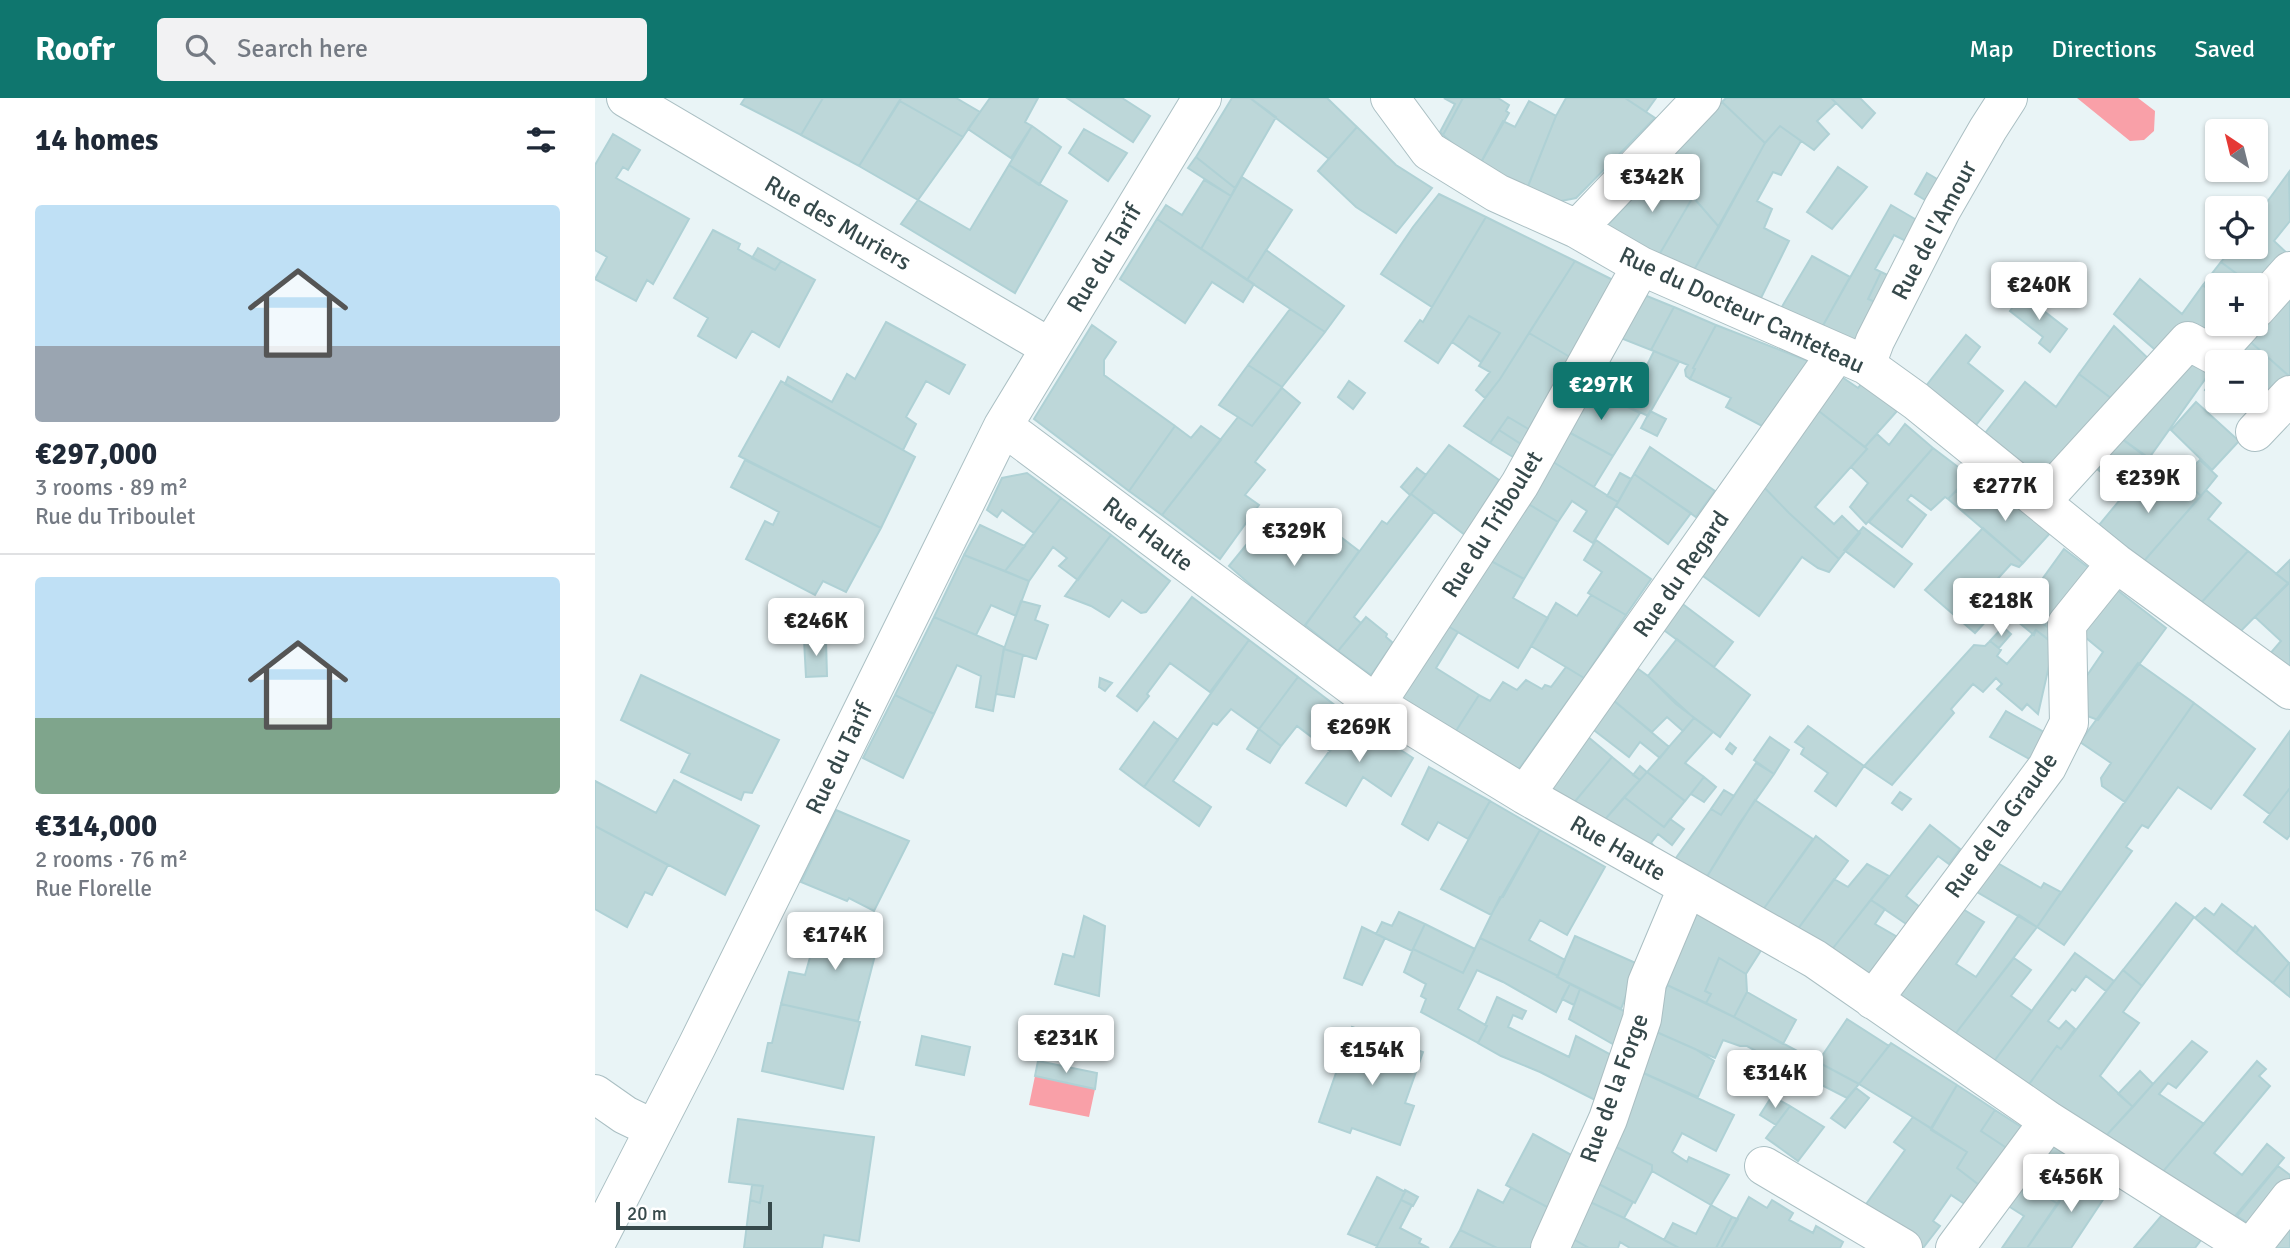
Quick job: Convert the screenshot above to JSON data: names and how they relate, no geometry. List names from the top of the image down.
{
  "streets": {
    "street": [
      "Rue des Muriers",
      "Rue de l'Amour",
      "Rue du Tarif",
      "Rue du Docteur Canteteau",
      "Rue du Triboulet",
      "Rue Haute",
      "Rue du Regard",
      "Rue de la Graude",
      "Rue de la Forge"
    ]
  },
  "crossings": [
    ["Rue des Muriers", "Rue du Tarif"],
    ["Rue de l'Amour", "Rue du Docteur Canteteau"],
    ["Rue de l'Amour", "Rue du Regard"],
    ["Rue du Tarif", "Rue Haute"],
    ["Rue du Docteur Canteteau", "Rue du Triboulet"],
    ["Rue du Docteur Canteteau", "Rue du Regard"],
    ["Rue du Docteur Canteteau", "Rue de la Graude"],
    ["Rue du Triboulet", "Rue Haute"],
    ["Rue Haute", "Rue du Regard"],
    ["Rue Haute", "Rue de la Graude"],
    ["Rue Haute", "Rue de la Forge"]
  ],
  "scale_bar": "20 m",
  "north": "top left",
  "page": {
    "header": "Roofr",
    "search": "Search here",
    "nav": ["Map", "Directions", "Saved"],
    "heading": "14 homes",
    "map_buttons": ["+", "−"],
    "price": [
      "€342K",
      "€240K",
      "€297K",
      "€239K",
      "€277K",
      "€329K",
      "€218K",
      "€246K",
      "€269K",
      "€174K",
      "€231K",
      "€154K",
      "€314K",
      "€456K"
    ],
    "list": [
      {
        "name": "€297,000",
        "note": "3 rooms · 89 m² · Rue du Triboulet"
      },
      {
        "name": "€314,000",
        "note": "2 rooms · 76 m² · Rue Florelle"
      }
    ],
    "scale": "20 m"
  }
}
